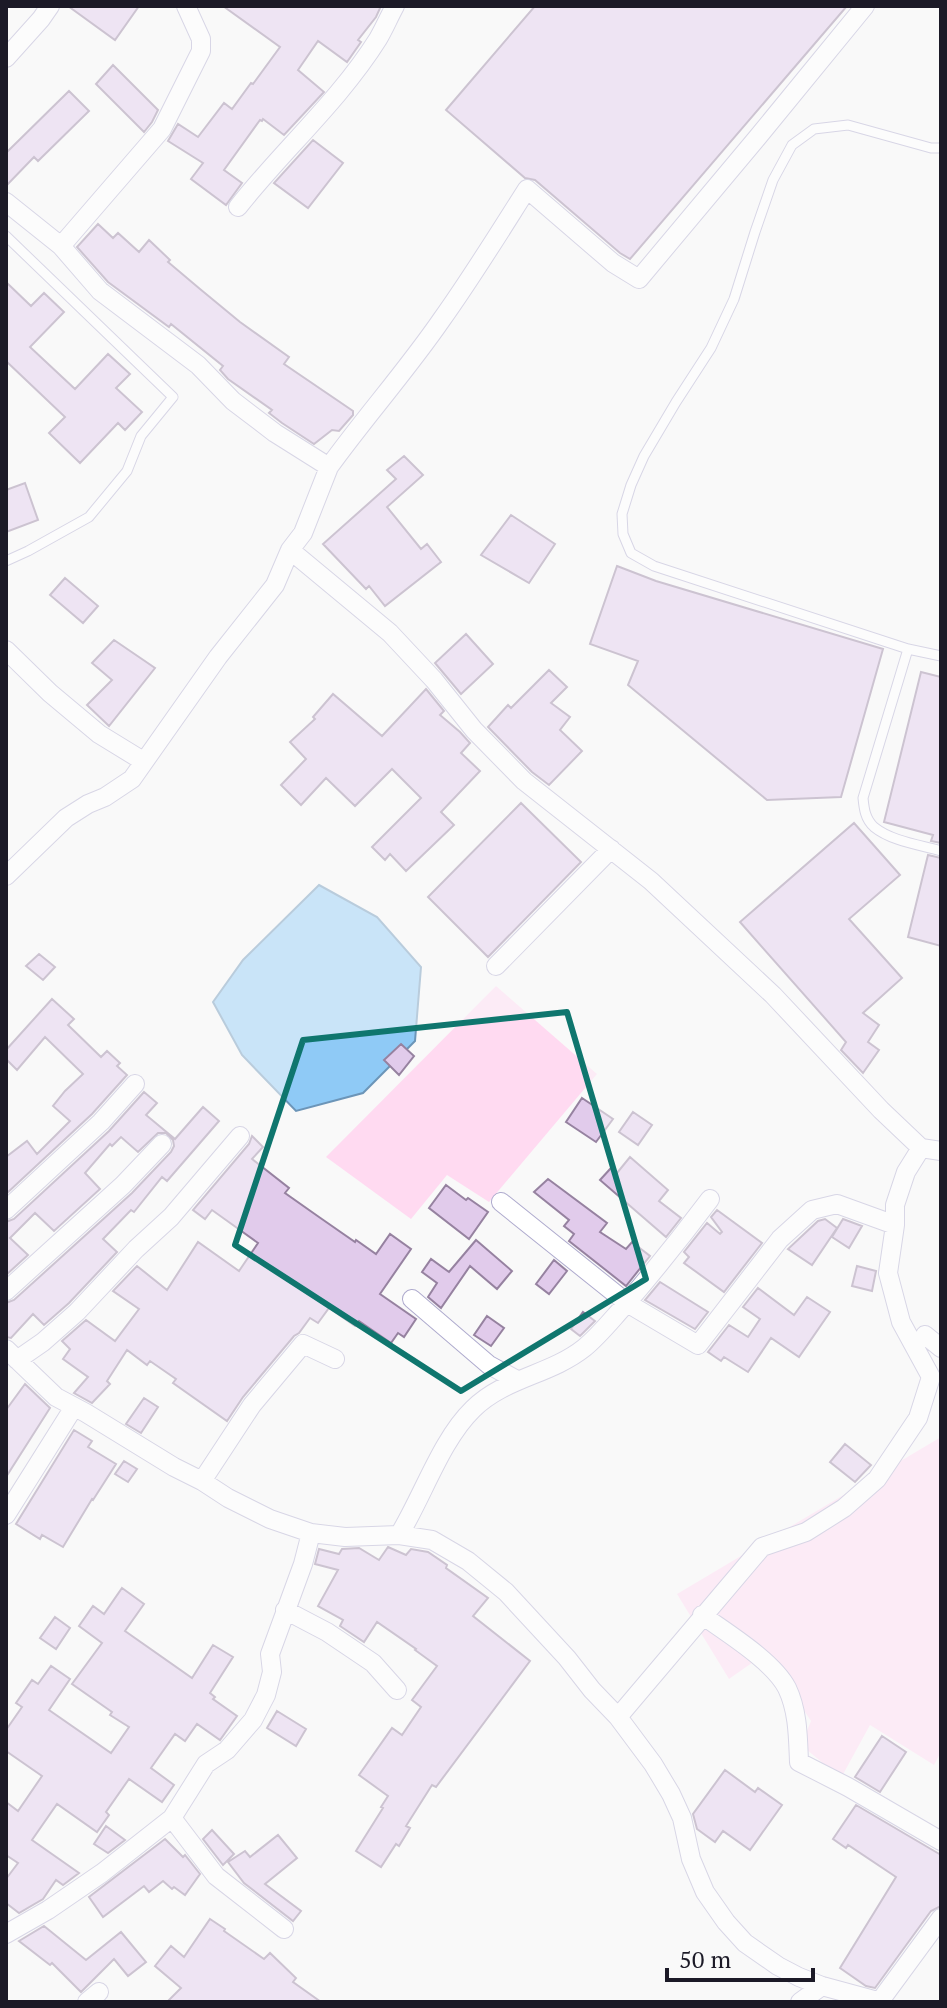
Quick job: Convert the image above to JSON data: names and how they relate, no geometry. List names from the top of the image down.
{
  "scale_bar": "50 m"
}
